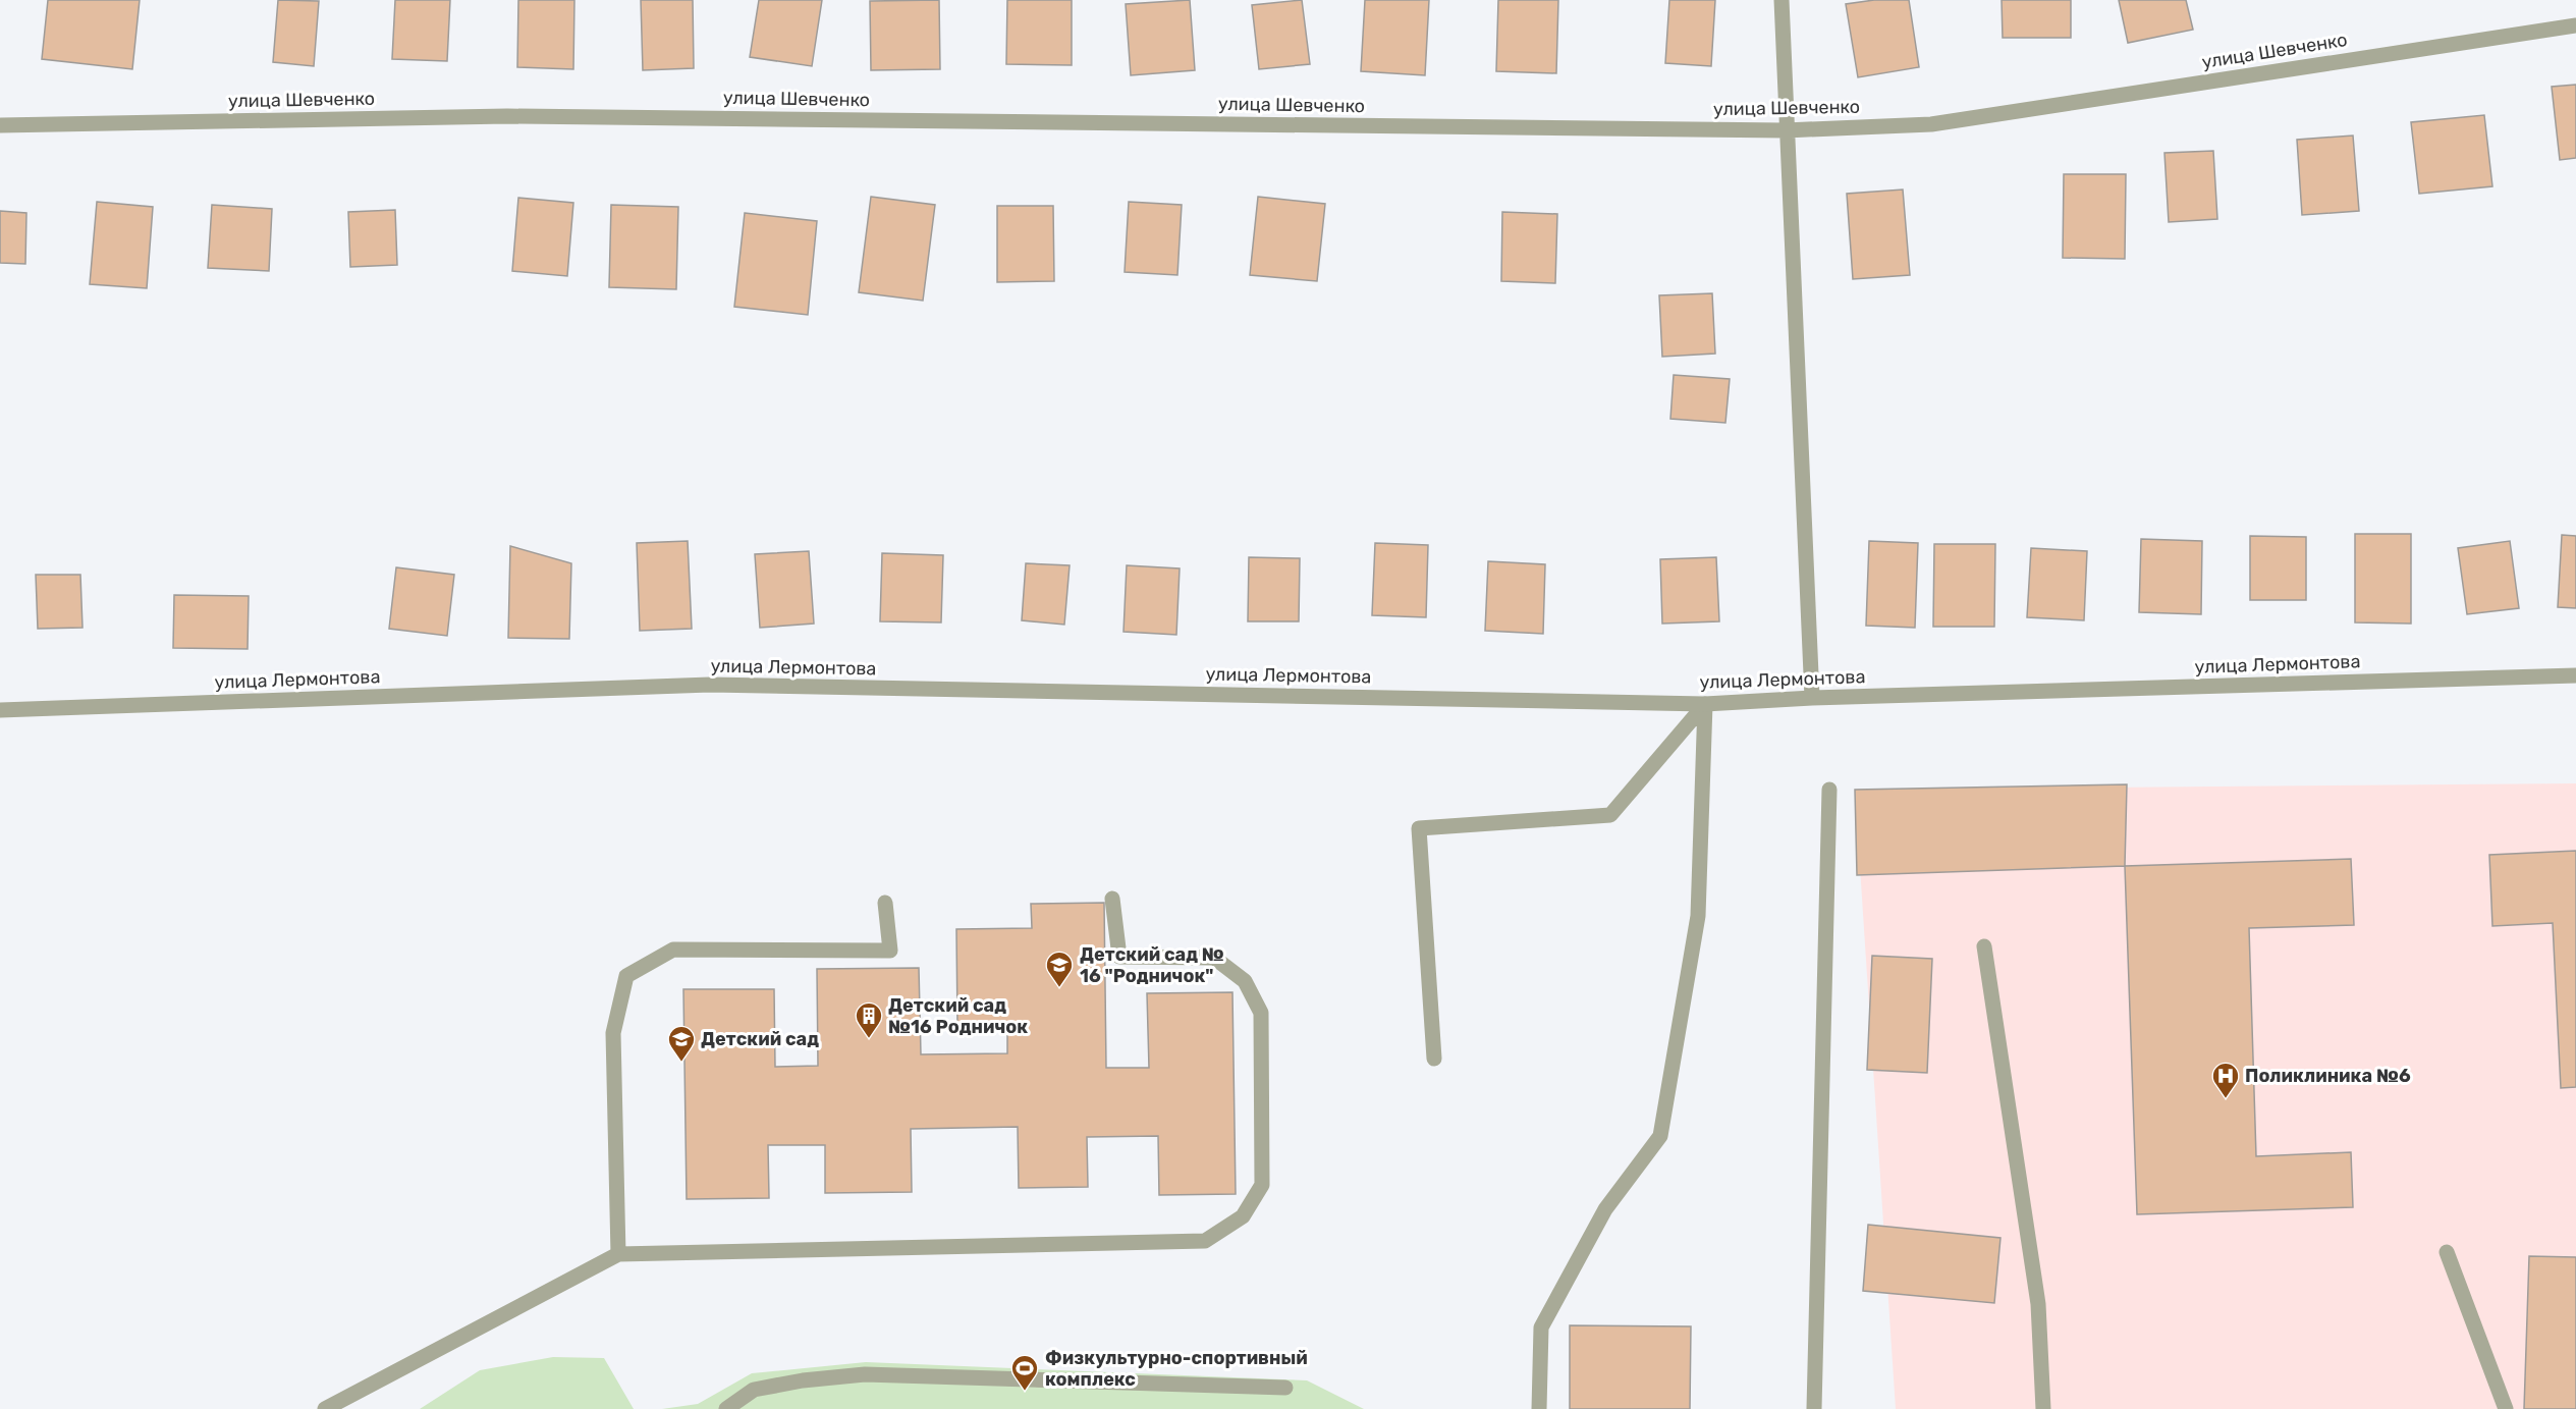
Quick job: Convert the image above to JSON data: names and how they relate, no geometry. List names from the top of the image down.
{
  "streets": {
    "street": ["улица Шевченко", "улица Лермонтова"]
  },
  "places": {
    "school or university": ["Детский сад № 16 \"Родничок\"", "Детский сад"],
    "building": ["Детский сад №16 Родничок"],
    "hospital": ["Поликлиника №6"],
    "sports": ["Физкультурно-спортивный комплекс"]
  }
}
